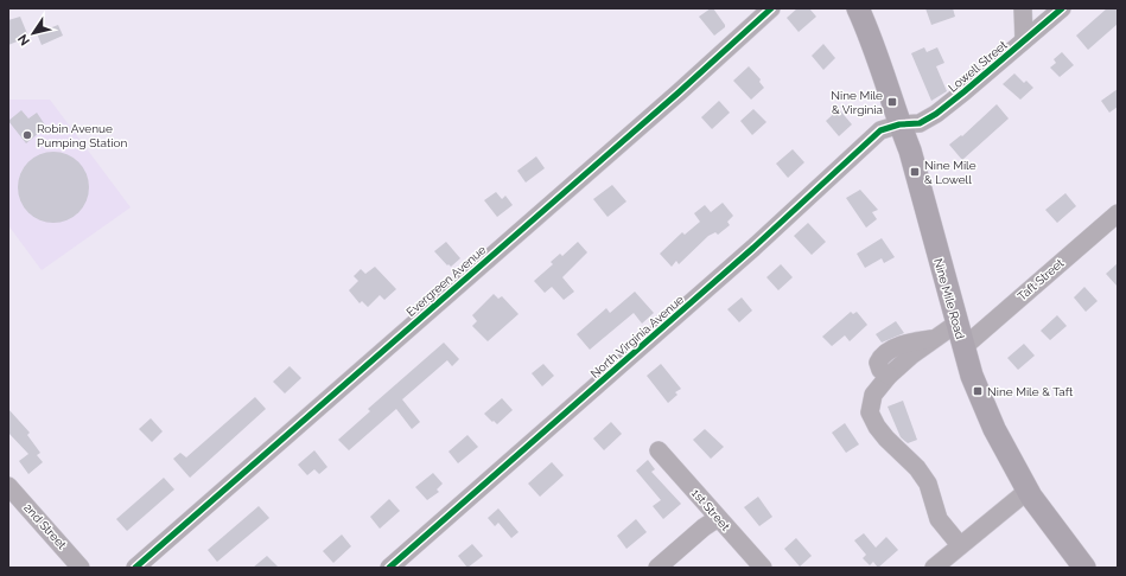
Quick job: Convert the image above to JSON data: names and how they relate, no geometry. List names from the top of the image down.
{
  "streets": {
    "main road": ["Nine Mile Road"],
    "street": [
      "Lowell Street",
      "Taft Street",
      "Evergreen Avenue",
      "North Virginia Avenue",
      "1st Street",
      "2nd Street"
    ]
  },
  "crossings": [
    ["Lowell Street", "Nine Mile Road"],
    ["Lowell Street", "North Virginia Avenue"],
    ["Taft Street", "Nine Mile Road"],
    ["Nine Mile Road", "North Virginia Avenue"]
  ],
  "places": {
    "transit": ["Nine Mile & Virginia", "Nine Mile & Lowell", "Nine Mile & Taft"],
    "other": ["Robin Avenue Pumping Station"]
  },
  "north": "bottom left"
}
